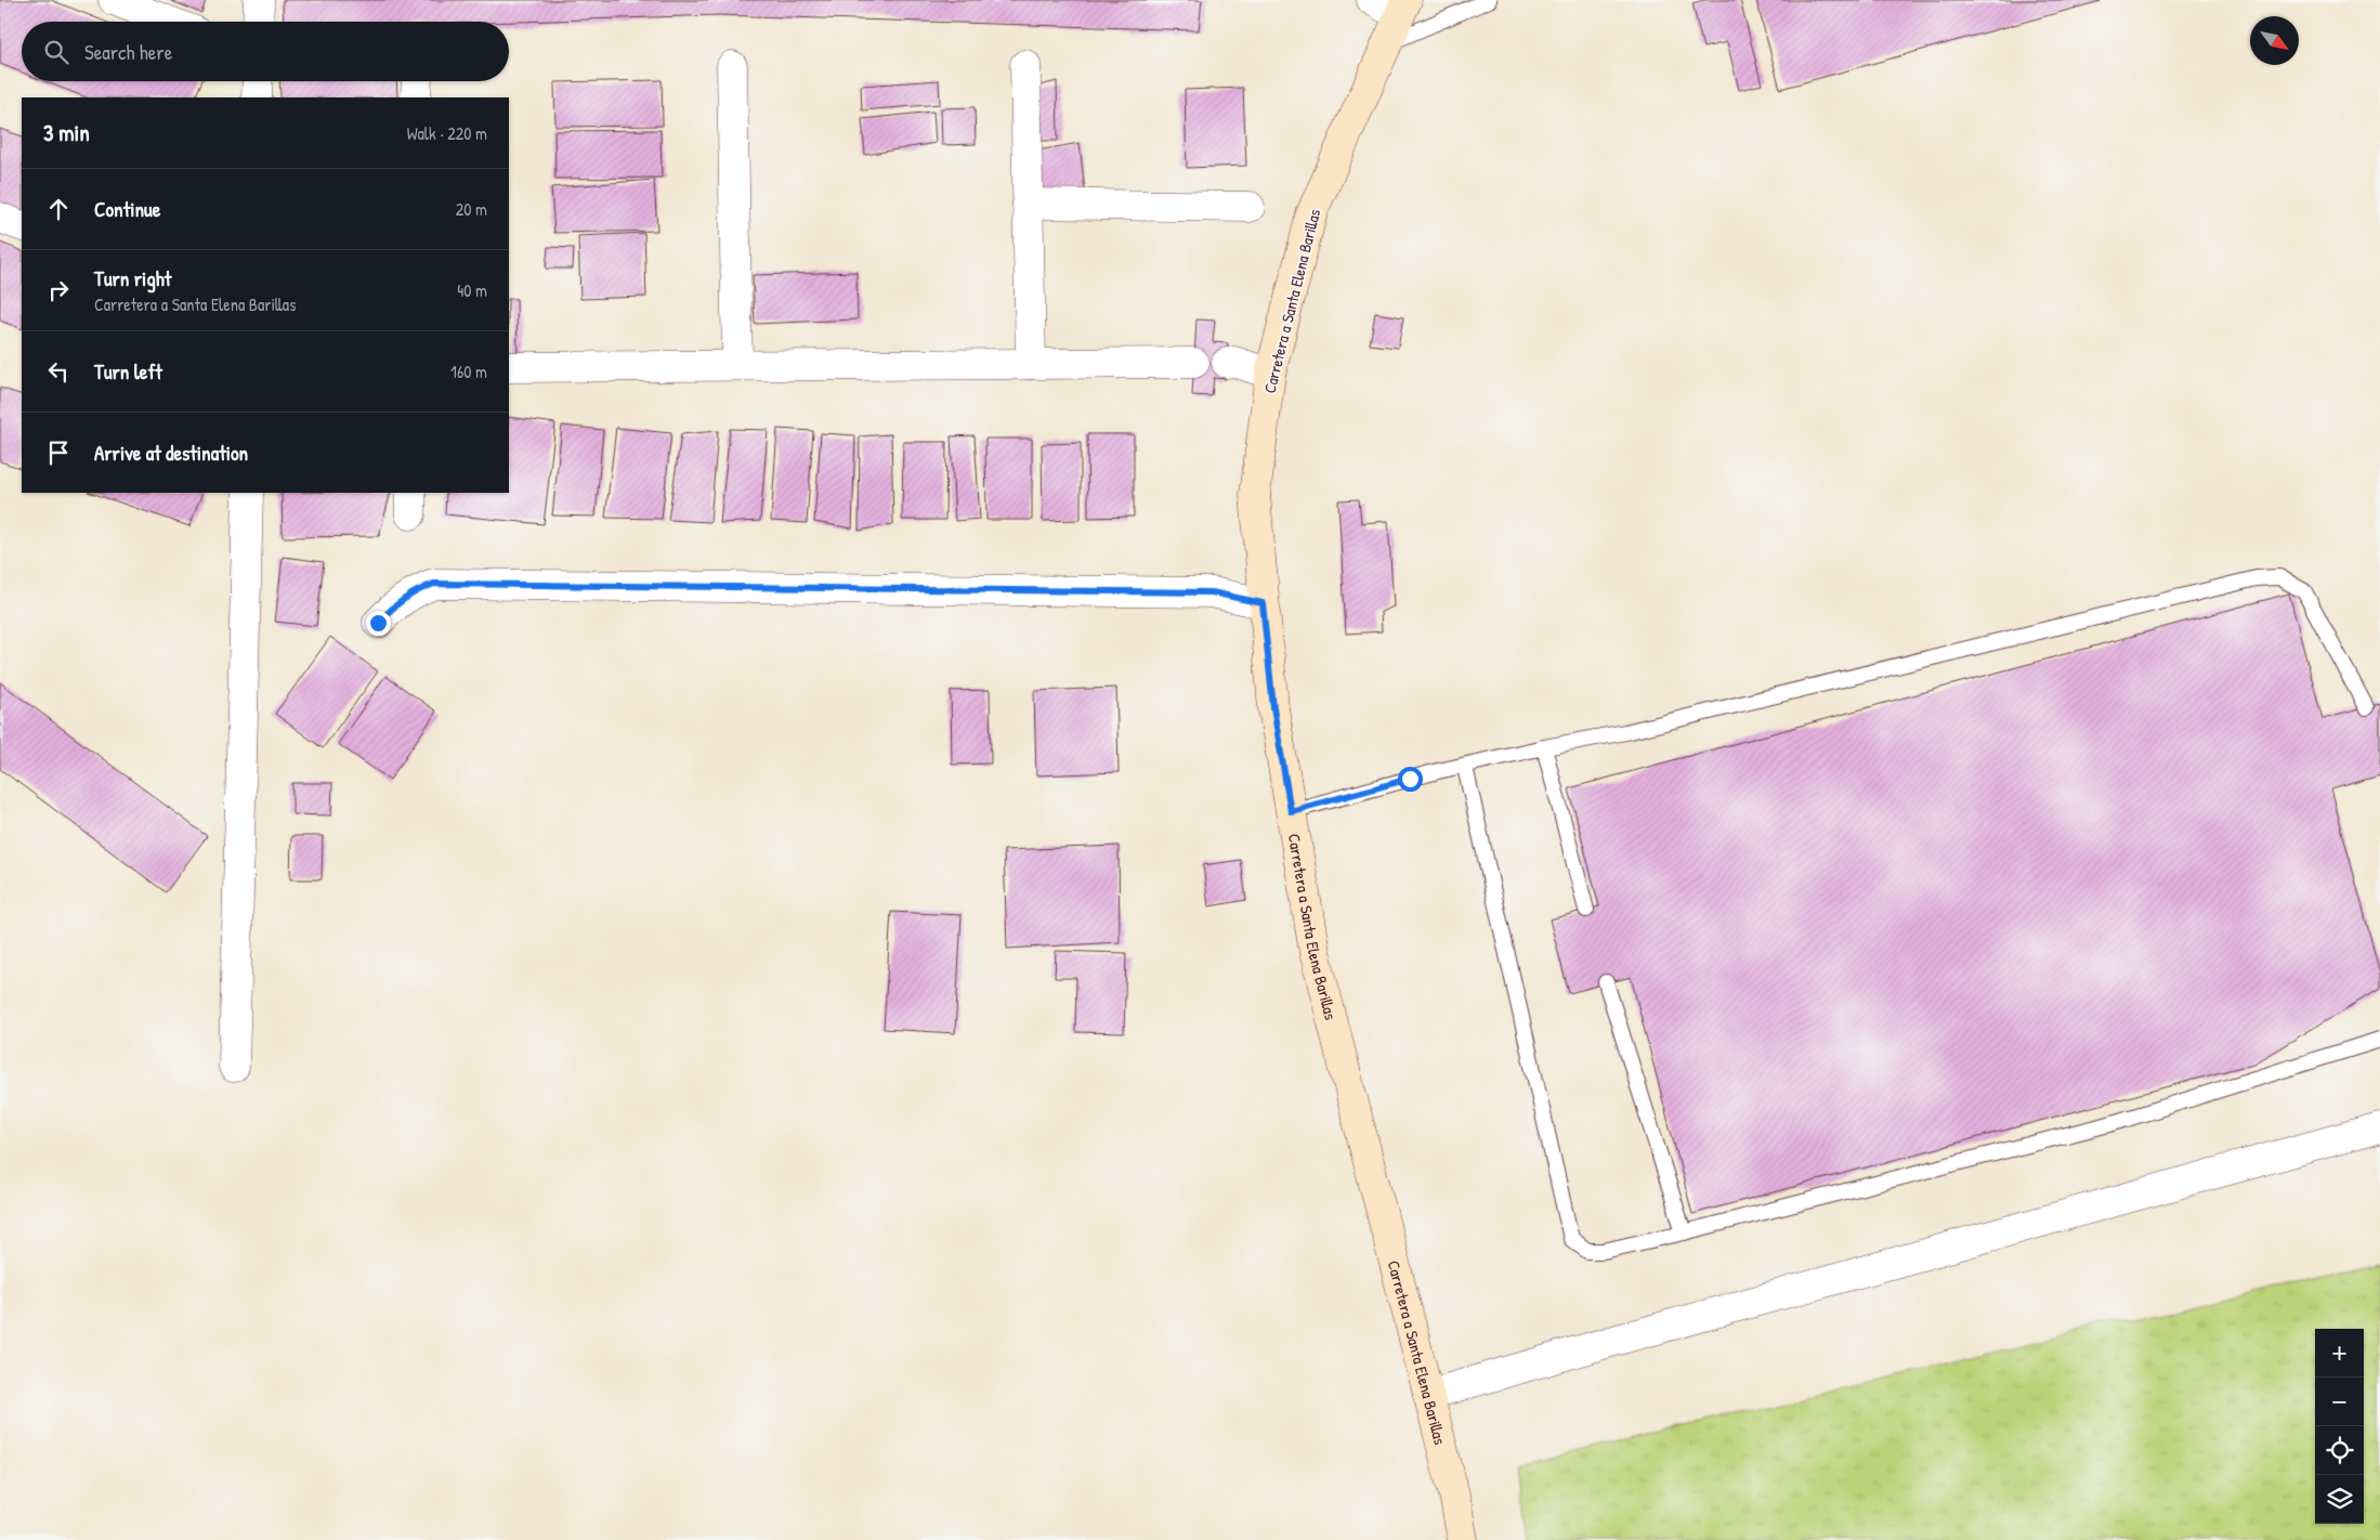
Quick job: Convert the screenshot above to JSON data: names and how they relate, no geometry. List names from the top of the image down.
{
  "streets": {
    "main road": ["Carretera a Santa Elena Barillas"]
  },
  "north": "bottom right",
  "page": {
    "search": "Search here",
    "heading": ["3 min", "Walk · 220 m"],
    "list": [
      ["Continue", "20 m"],
      ["Turn right", "Carretera a Santa Elena Barillas", "40 m"],
      ["Turn left", "160 m"],
      "Arrive at destination"
    ],
    "map_buttons": ["+", "−"]
  }
}
